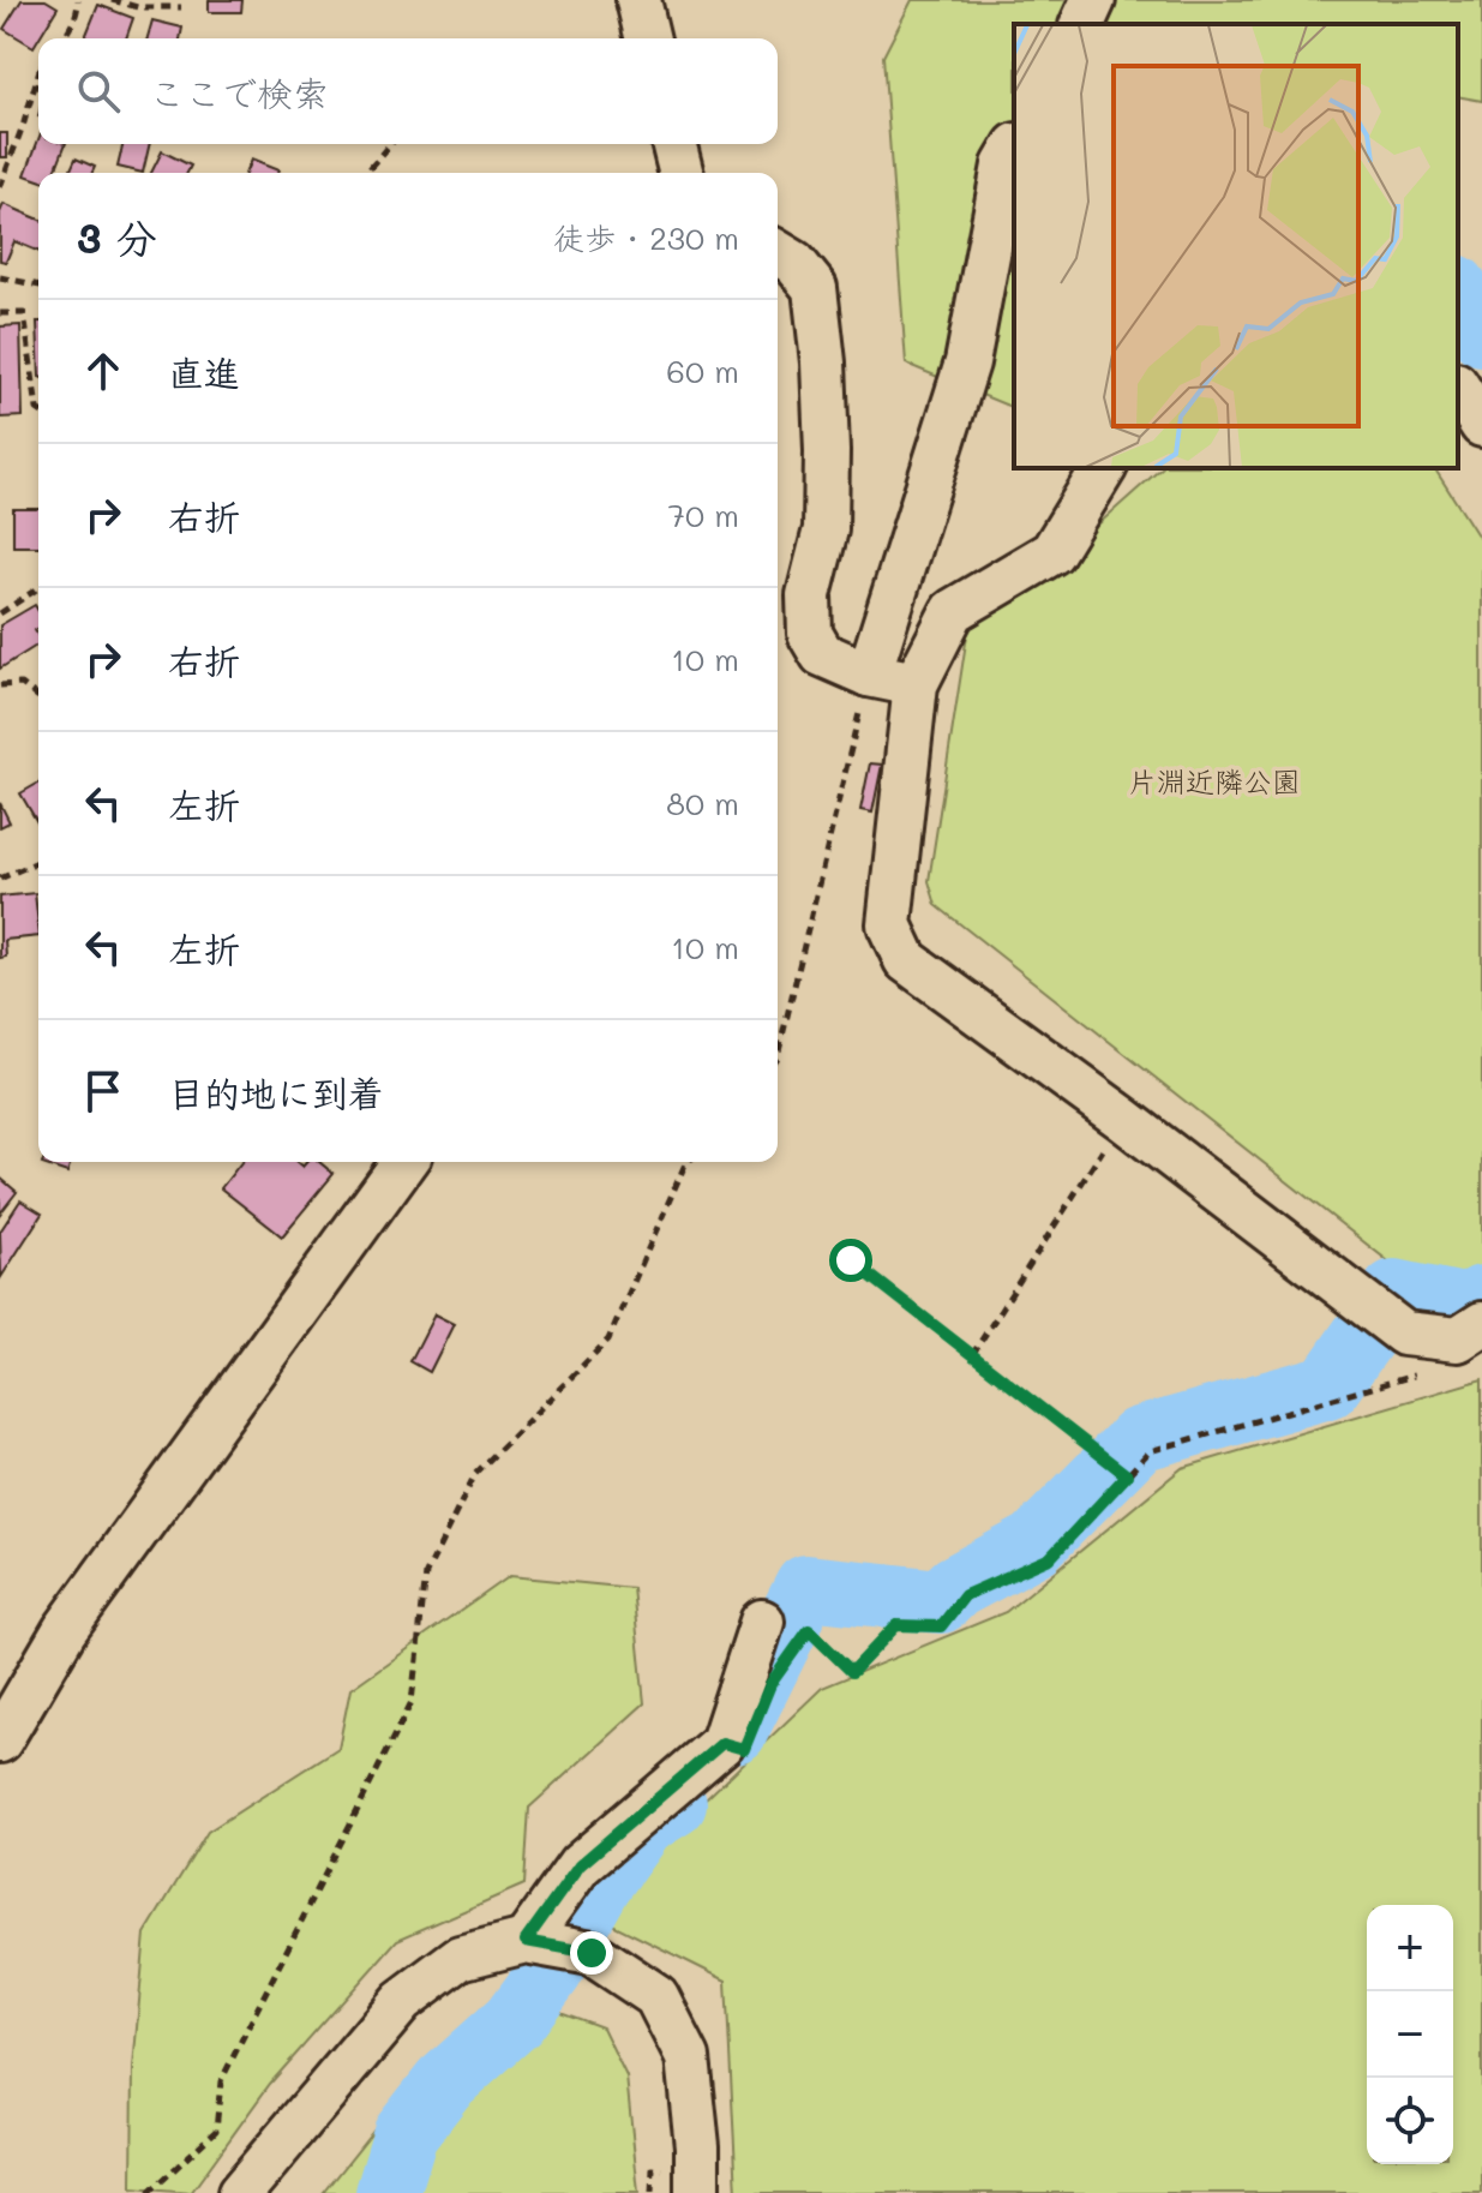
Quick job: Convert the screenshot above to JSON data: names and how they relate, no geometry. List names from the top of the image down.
{
  "parks": ["片淵近隣公園"],
  "page": {
    "search": "ここで検索",
    "heading": ["3 分", "徒歩 · 230 m"],
    "list": [
      ["直進", "60 m"],
      ["右折", "70 m"],
      ["右折", "10 m"],
      ["左折", "80 m"],
      ["左折", "10 m"],
      "目的地に到着"
    ],
    "map_buttons": ["+", "−"]
  }
}
